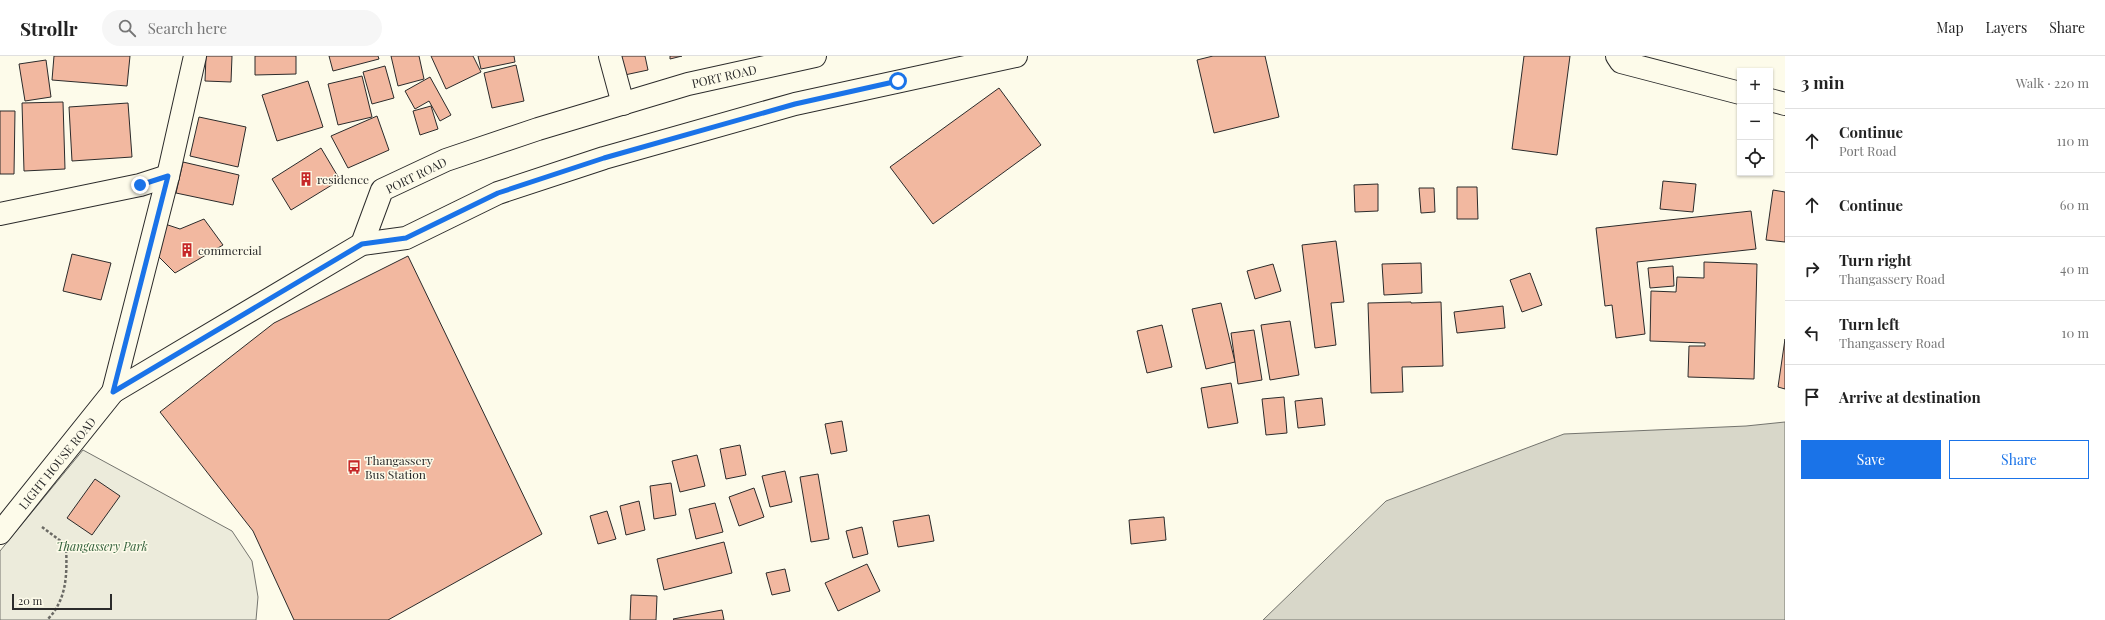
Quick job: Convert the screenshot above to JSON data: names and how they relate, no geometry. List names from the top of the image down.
{
  "streets": {
    "street": ["PORT ROAD", "LIGHT HOUSE ROAD"]
  },
  "parks": ["Thangassery Park"],
  "places": {
    "building": ["residence", "commercial"],
    "bus stop": ["Thangassery Bus Station"]
  },
  "scale_bar": "20 m",
  "page": {
    "header": "Strollr",
    "search": "Search here",
    "nav": ["Map", "Layers", "Share"],
    "heading": ["3 min", "Walk · 220 m"],
    "map_buttons": ["+", "−"],
    "list": [
      ["Continue", "Port Road", "110 m"],
      ["Continue", "60 m"],
      ["Turn right", "Thangassery Road", "40 m"],
      ["Turn left", "Thangassery Road", "10 m"],
      "Arrive at destination"
    ],
    "buttons": ["Save", "Share"],
    "scale": "20 m"
  }
}
